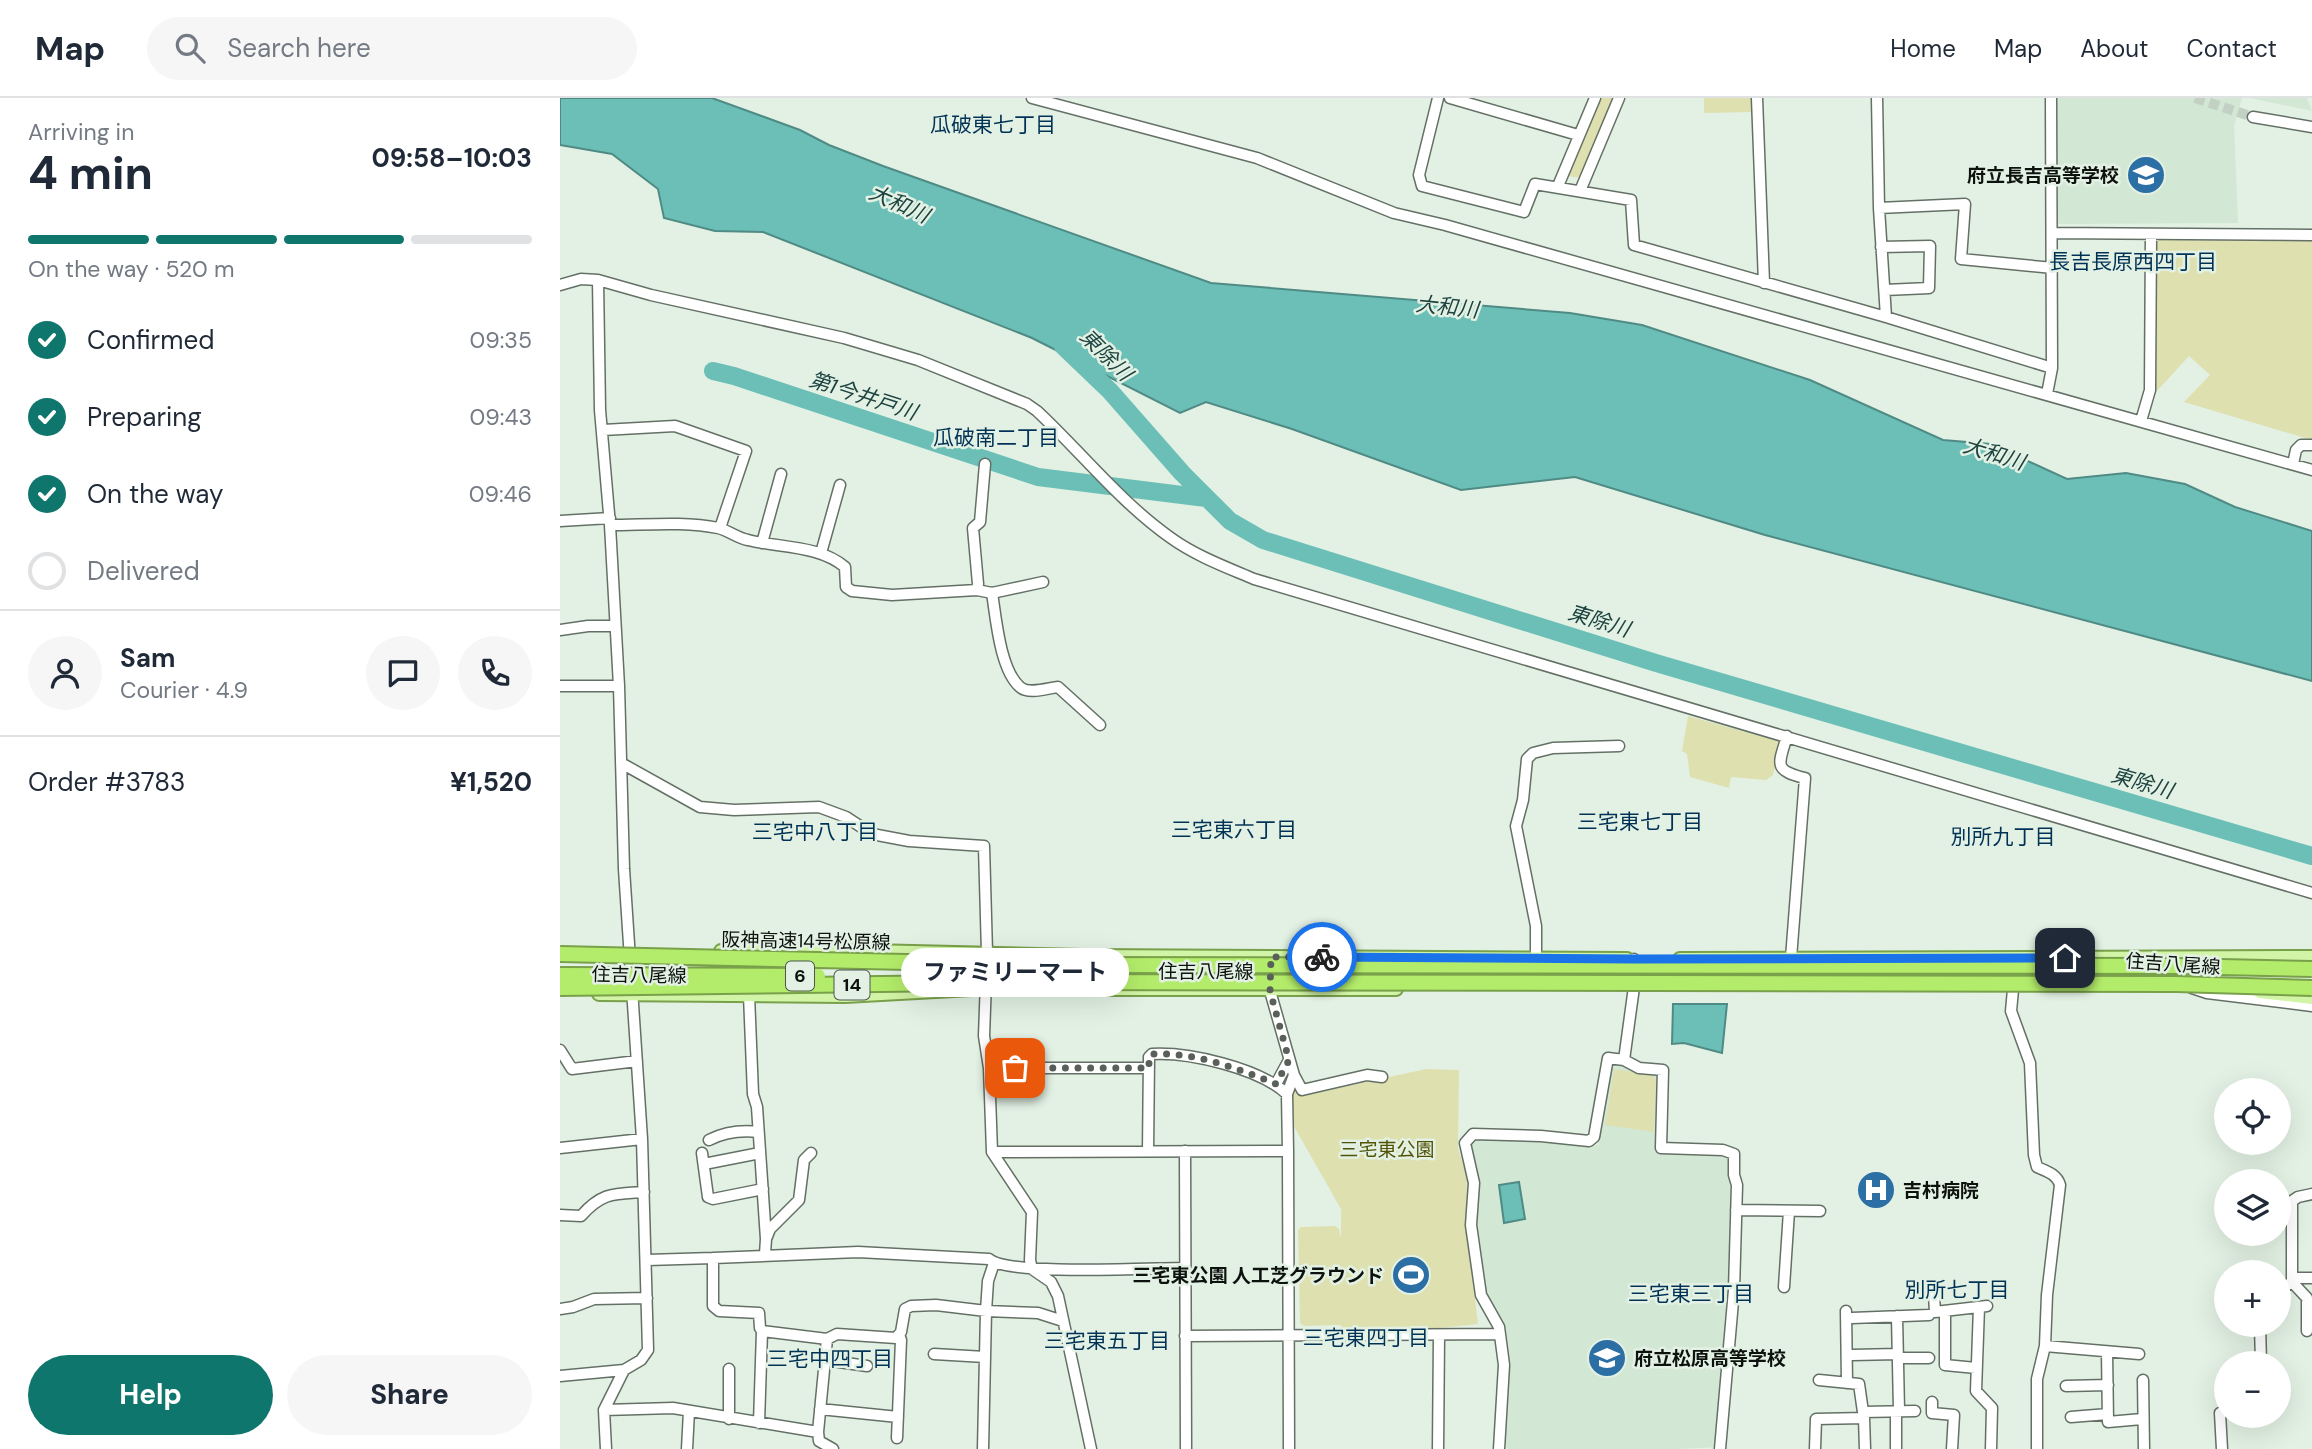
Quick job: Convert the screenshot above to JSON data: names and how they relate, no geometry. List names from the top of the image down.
{
  "streets": {
    "highway": ["阪神高速14号松原線", "6", "14"],
    "main road": ["住吉八尾線"]
  },
  "crossings": [
    ["阪神高速14号松原線", "住吉八尾線"],
    ["住吉八尾線", "14"],
    ["6", "14"]
  ],
  "districts": [
    "瓜破東七丁目",
    "長吉長原西四丁目",
    "瓜破南二丁目",
    "三宅東七丁目",
    "三宅東六丁目",
    "三宅中八丁目",
    "別所九丁目",
    "別所七丁目",
    "三宅東三丁目",
    "三宅東四丁目",
    "三宅東五丁目",
    "三宅中四丁目"
  ],
  "water": ["大和川", "東除川", "第1今井戸川"],
  "parks": ["三宅東公園"],
  "places": {
    "school or university": ["府立長吉高等学校", "府立松原高等学校"],
    "other": ["ファミリーマート"],
    "hospital": ["吉村病院"],
    "sports": ["三宅東公園 人工芝グラウンド"]
  },
  "page": {
    "header": "Map",
    "search": "Search here",
    "nav": [
      "Home",
      "Map",
      "About",
      "Contact"
    ],
    "heading": ["4 min", "Arriving in", "09:58–10:03"],
    "panel": [
      "Sam",
      "Courier · 4.9",
      "Order #3783",
      "¥1,520"
    ],
    "bar": "On the way · 520 m",
    "list": [
      ["Confirmed", "09:35"],
      ["Preparing", "09:43"],
      ["On the way", "09:46"],
      "Delivered"
    ],
    "bubble": "ファミリーマート",
    "map_buttons": ["+", "−"],
    "buttons": ["Help", "Share"]
  }
}
